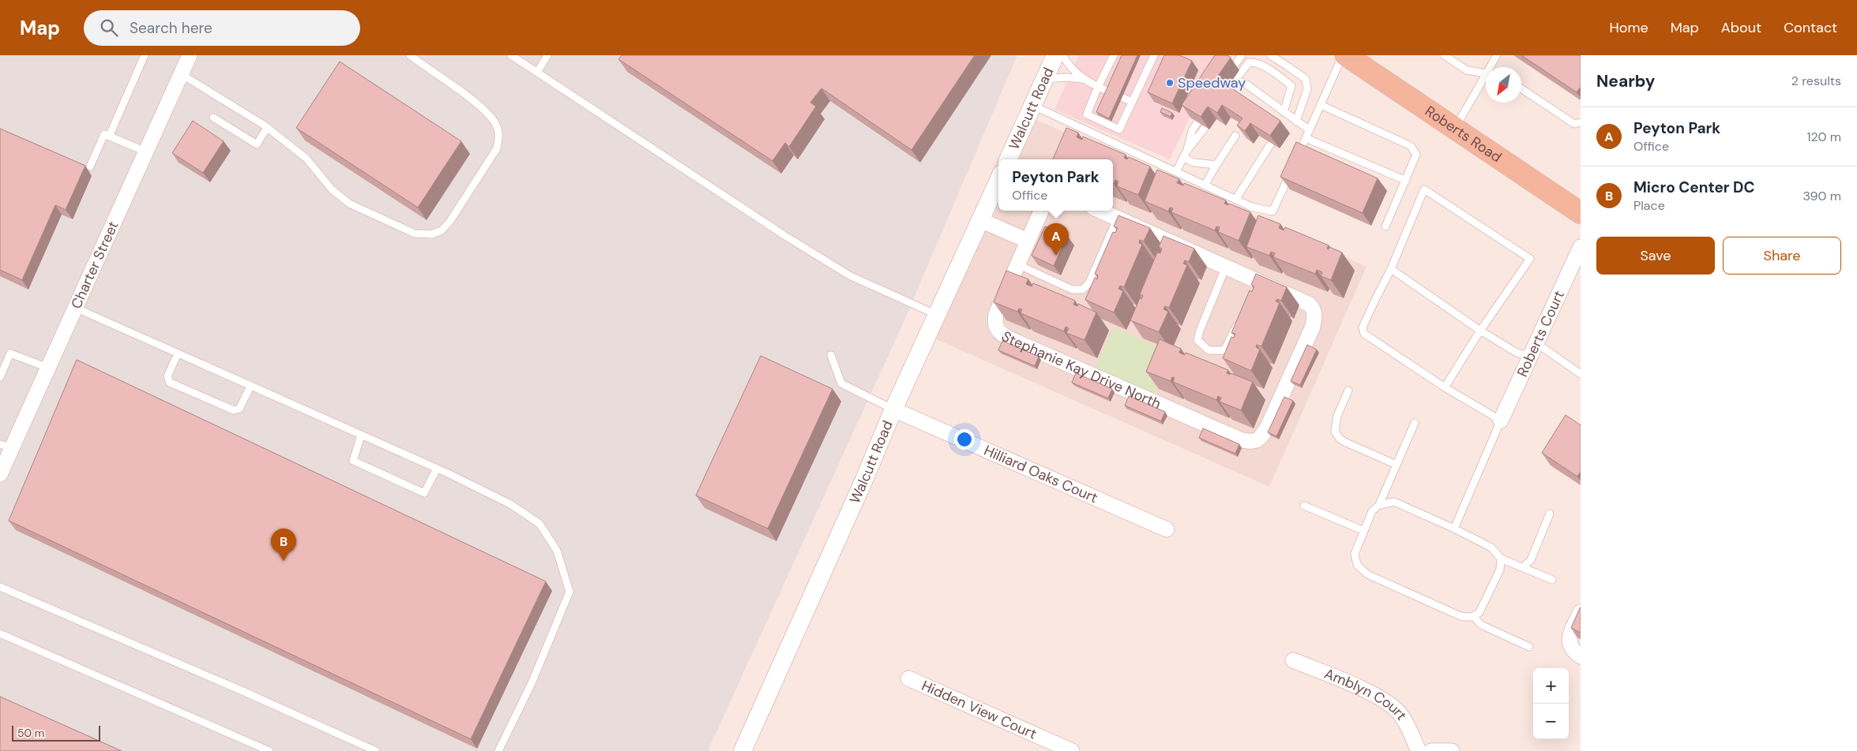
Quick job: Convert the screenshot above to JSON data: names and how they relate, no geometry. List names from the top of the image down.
{
  "streets": {
    "main road": ["Roberts Road"],
    "street": [
      "Walcutt Road",
      "Charter Street",
      "Roberts Court",
      "Stephanie Kay Drive North",
      "Hilliard Oaks Court",
      "Amblyn Court",
      "Hidden View Court"
    ]
  },
  "crossings": [
    ["Walcutt Road", "Hilliard Oaks Court"]
  ],
  "places": ["Speedway"],
  "scale_bar": "50 m",
  "north": "bottom left",
  "page": {
    "header": "Map",
    "search": "Search here",
    "nav": [
      "Home",
      "Map",
      "About",
      "Contact"
    ],
    "heading": ["Nearby", "2 results"],
    "list": [
      {
        "mark": "A",
        "name": "Peyton Park",
        "note": "Office",
        "value": "120 m"
      },
      {
        "mark": "B",
        "name": "Micro Center DC",
        "note": "Place",
        "value": "390 m"
      }
    ],
    "popup": ["Peyton Park", "Office"],
    "pins": ["A", "B"],
    "buttons": ["Save", "Share"],
    "map_buttons": ["+", "−"],
    "scale": "50 m"
  }
}
